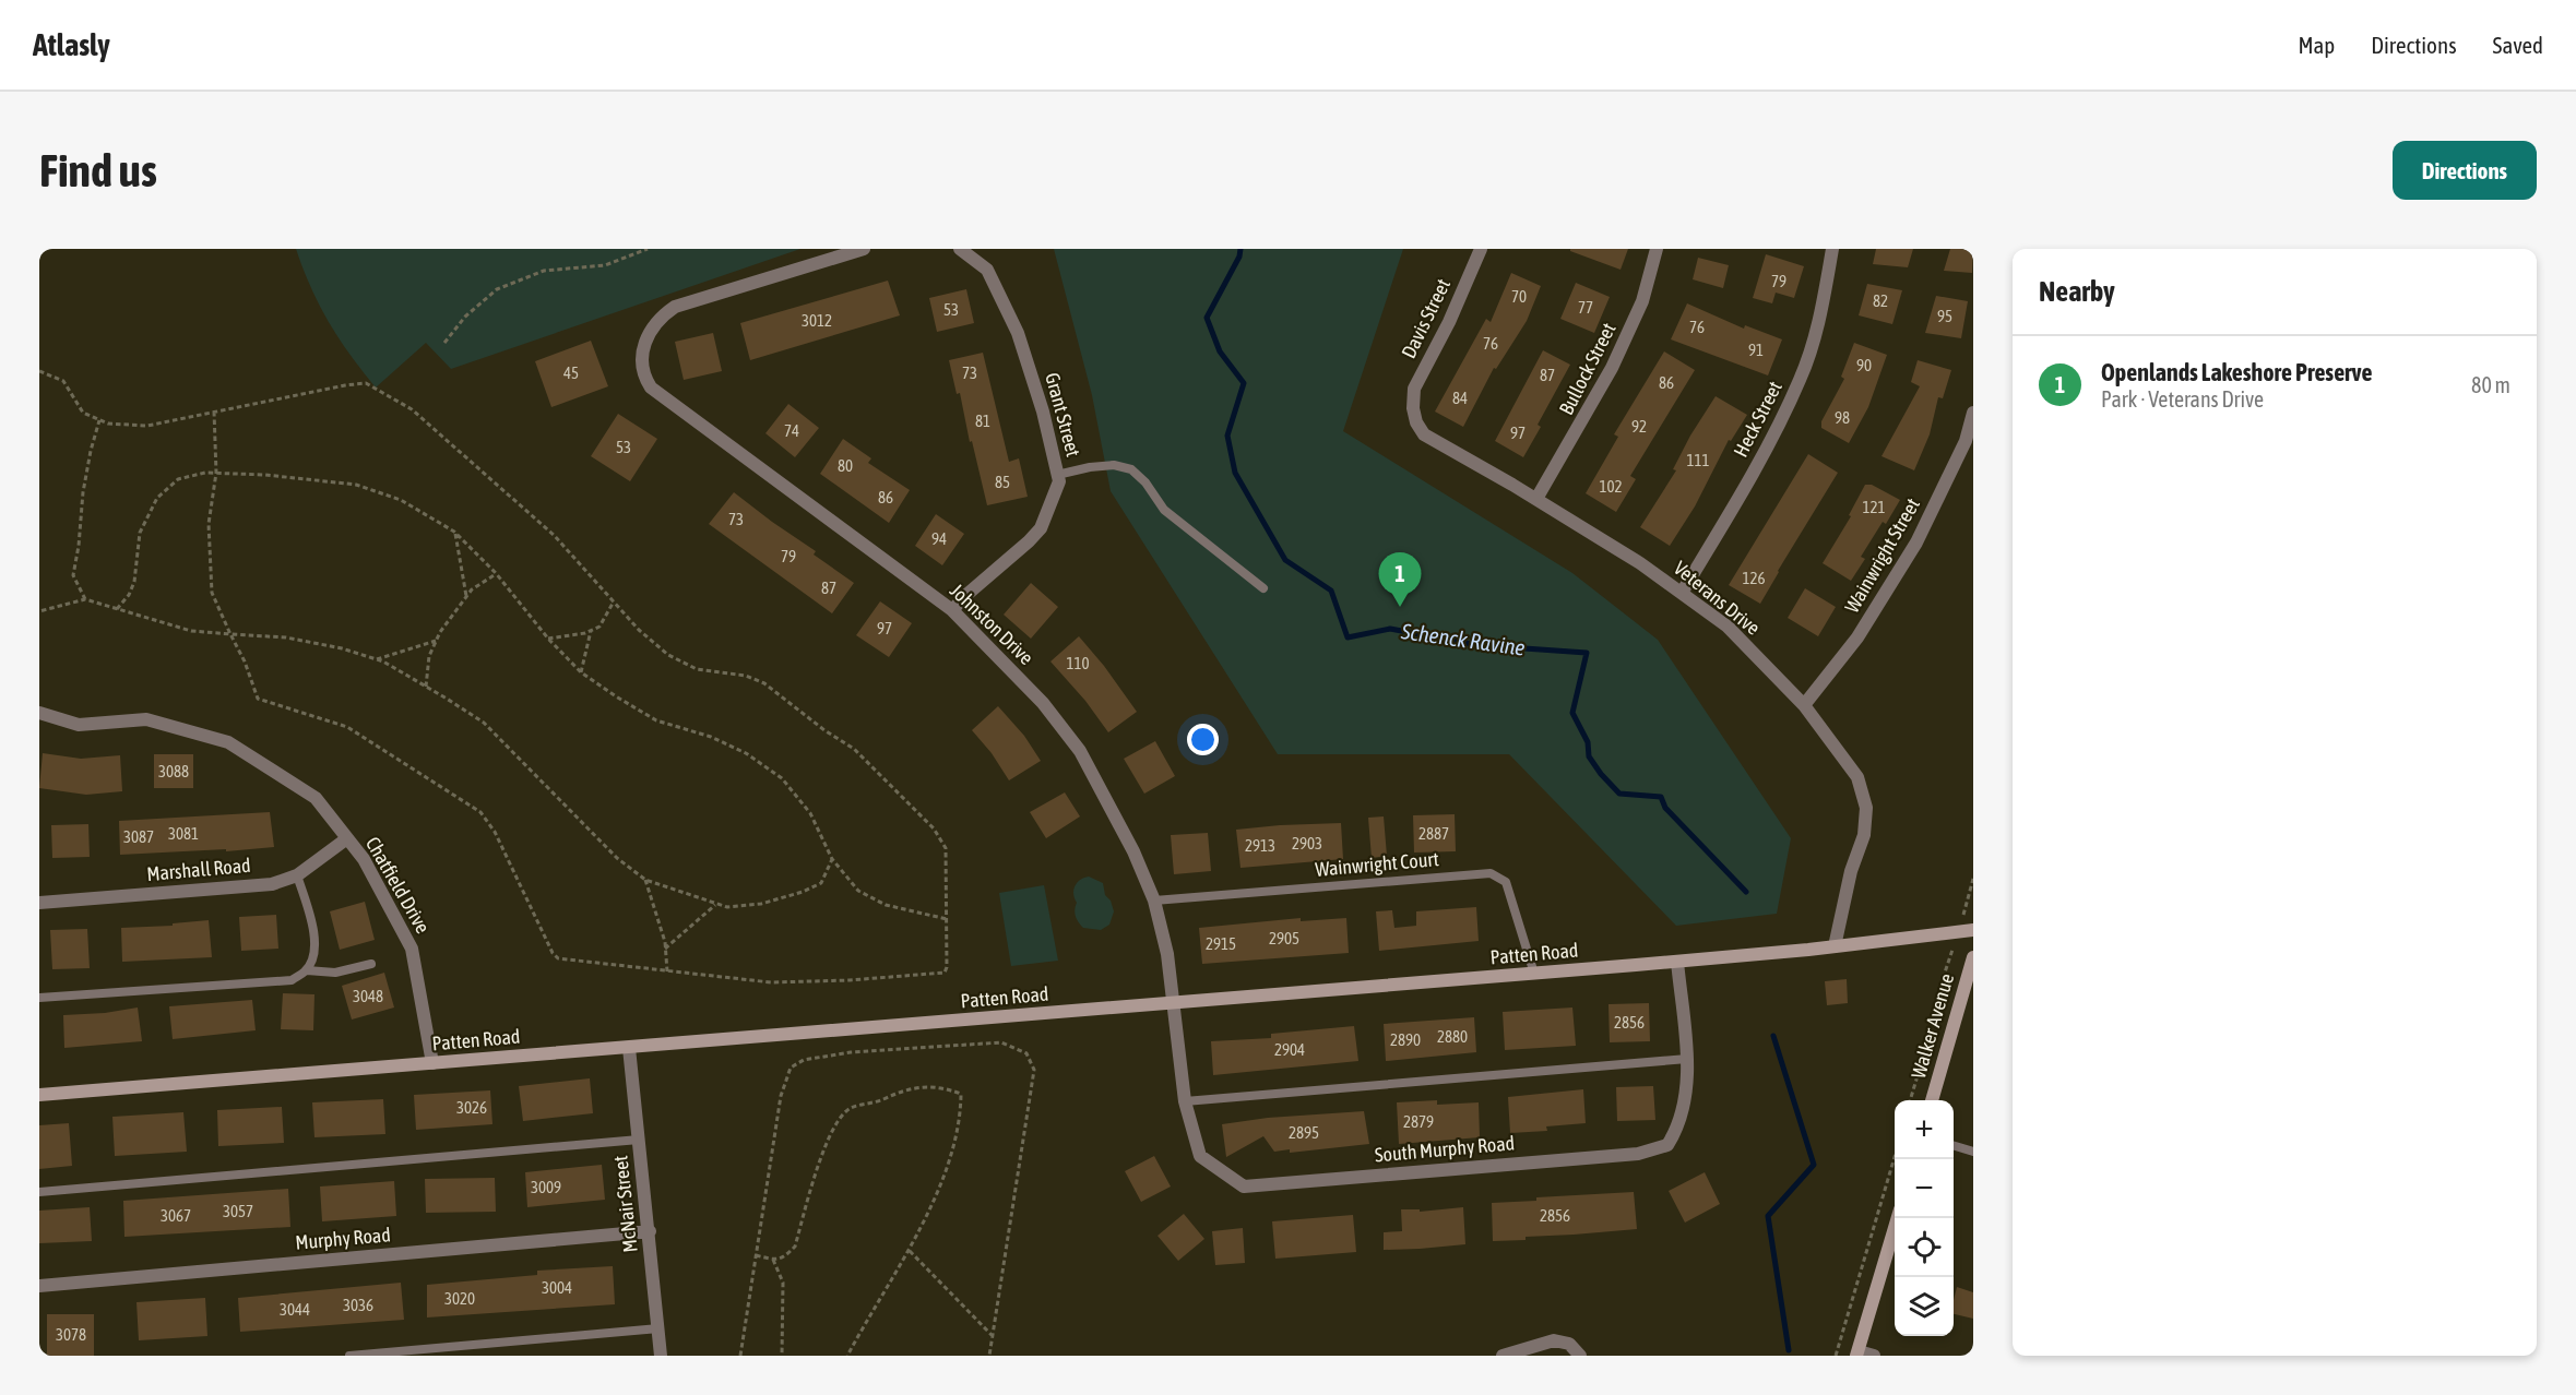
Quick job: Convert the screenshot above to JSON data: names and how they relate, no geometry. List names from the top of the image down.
{
  "streets": {
    "street": [
      "Davis Street",
      "Bullock Street",
      "Grant Street",
      "Heck Street",
      "Wainwright Street",
      "Veterans Drive",
      "Johnston Drive",
      "Marshall Road",
      "Chatfield Drive",
      "Patten Road",
      "Walker Avenue",
      "South Murphy Road",
      "McNair Street",
      "Murphy Road"
    ],
    "lane": ["Wainwright Court"]
  },
  "crossings": [
    ["Davis Street", "Veterans Drive"],
    ["Bullock Street", "Veterans Drive"],
    ["Grant Street", "Johnston Drive"],
    ["Heck Street", "Veterans Drive"],
    ["Wainwright Street", "Veterans Drive"],
    ["Veterans Drive", "Patten Road"],
    ["Johnston Drive", "Wainwright Court"],
    ["Johnston Drive", "Patten Road"],
    ["Johnston Drive", "South Murphy Road"],
    ["Wainwright Court", "Patten Road"],
    ["Marshall Road", "Chatfield Drive"],
    ["Chatfield Drive", "Patten Road"],
    ["Patten Road", "South Murphy Road"],
    ["Patten Road", "McNair Street"],
    ["McNair Street", "Murphy Road"]
  ],
  "water": ["Schenck Ravine"],
  "house_numbers": [
    "79",
    "70",
    "82",
    "77",
    "53",
    "95",
    "3012",
    "76",
    "76",
    "91",
    "90",
    "45",
    "73",
    "87",
    "86",
    "84",
    "98",
    "81",
    "92",
    "74",
    "97",
    "53",
    "111",
    "80",
    "85",
    "102",
    "86",
    "121",
    "73",
    "94",
    "79",
    "126",
    "87",
    "97",
    "110",
    "3088",
    "3081",
    "2887",
    "3087",
    "2903",
    "2913",
    "2905",
    "2915",
    "3048",
    "2856",
    "2880",
    "2890",
    "2904",
    "3026",
    "2879",
    "2895",
    "3009",
    "3057",
    "3067",
    "2856",
    "3004",
    "3020",
    "3036",
    "3044",
    "3078"
  ],
  "page": {
    "header": "Atlasly",
    "nav": ["Map", "Directions", "Saved"],
    "buttons": "Directions",
    "title": "Find us",
    "heading": "Nearby",
    "list": [
      {
        "mark": "1",
        "name": "Openlands Lakeshore Preserve",
        "note": "Park · Veterans Drive",
        "value": "80 m"
      }
    ],
    "pins": "1",
    "map_buttons": ["+", "−"]
  }
}
